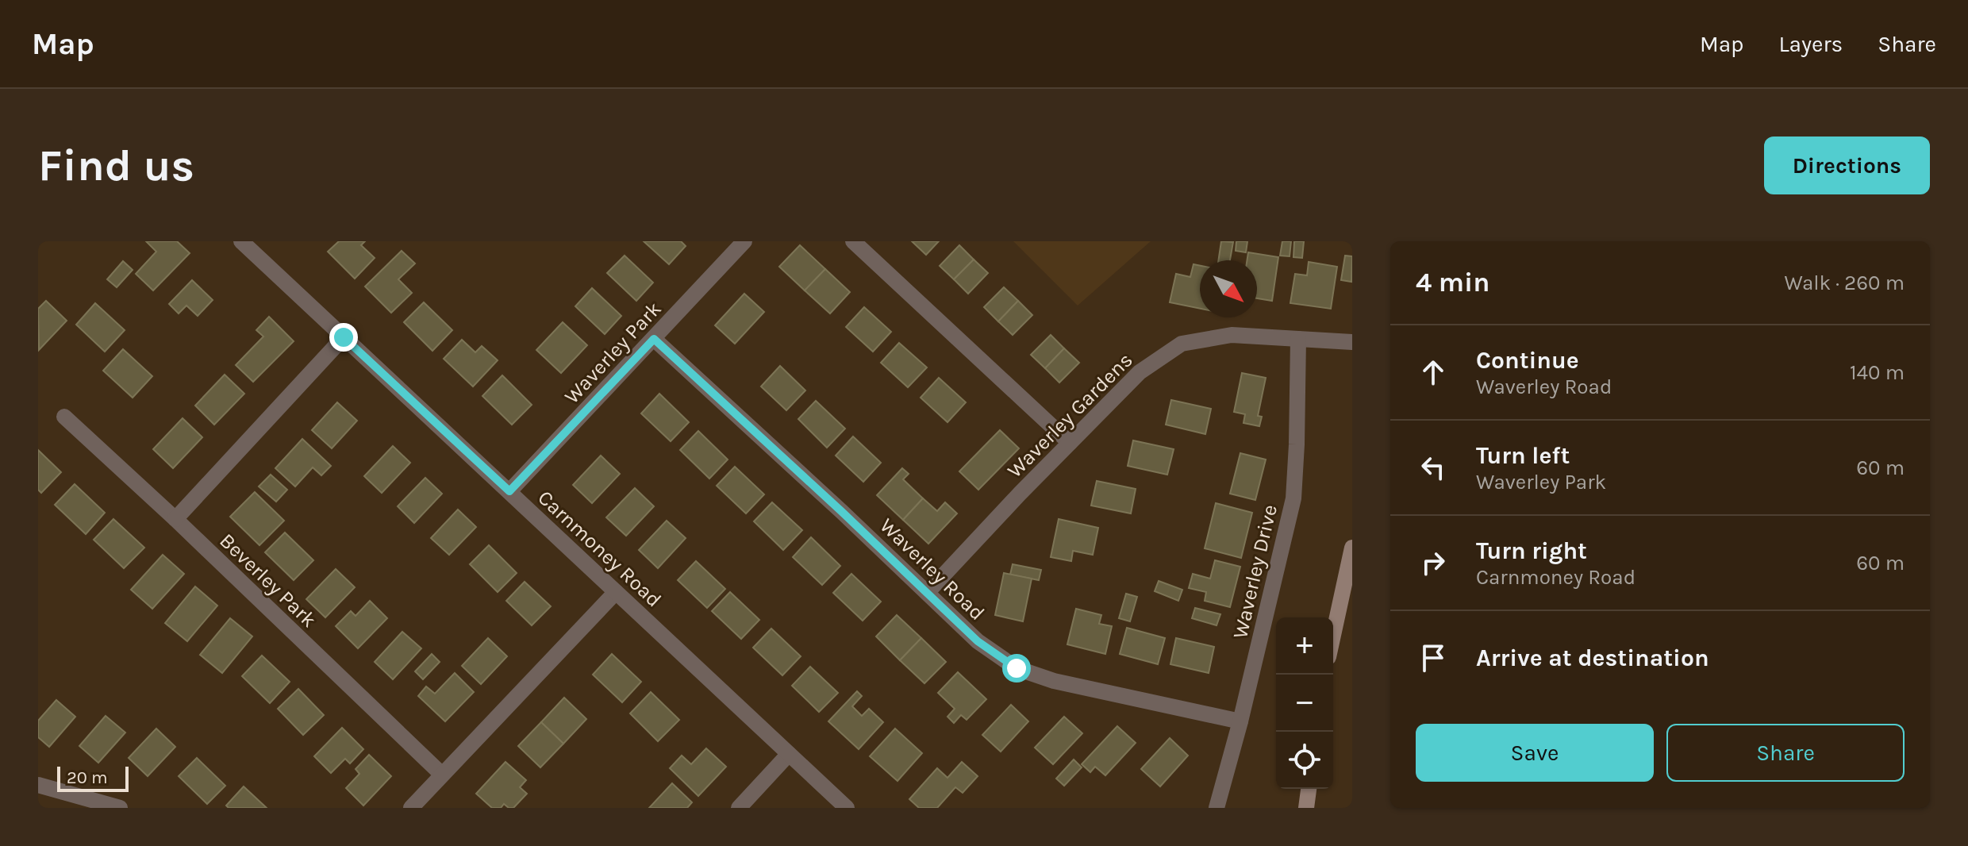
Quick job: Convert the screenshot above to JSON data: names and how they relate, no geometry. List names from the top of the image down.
{
  "streets": {
    "street": [
      "Waverley Park",
      "Waverley Gardens",
      "Carnmoney Road",
      "Waverley Road",
      "Waverley Drive",
      "Beverley Park"
    ]
  },
  "crossings": [
    ["Waverley Park", "Carnmoney Road"],
    ["Waverley Park", "Waverley Road"],
    ["Waverley Gardens", "Waverley Road"],
    ["Waverley Gardens", "Waverley Drive"],
    ["Waverley Road", "Waverley Drive"]
  ],
  "scale_bar": "20 m",
  "north": "bottom right",
  "page": {
    "header": "Map",
    "nav": ["Map", "Layers", "Share"],
    "buttons": [
      "Directions",
      ["Save", "Share"]
    ],
    "title": "Find us",
    "heading": ["4 min", "Walk · 260 m"],
    "list": [
      ["Continue", "Waverley Road", "140 m"],
      ["Turn left", "Waverley Park", "60 m"],
      ["Turn right", "Carnmoney Road", "60 m"],
      "Arrive at destination"
    ],
    "map_buttons": ["+", "−"],
    "scale": "20 m"
  }
}
